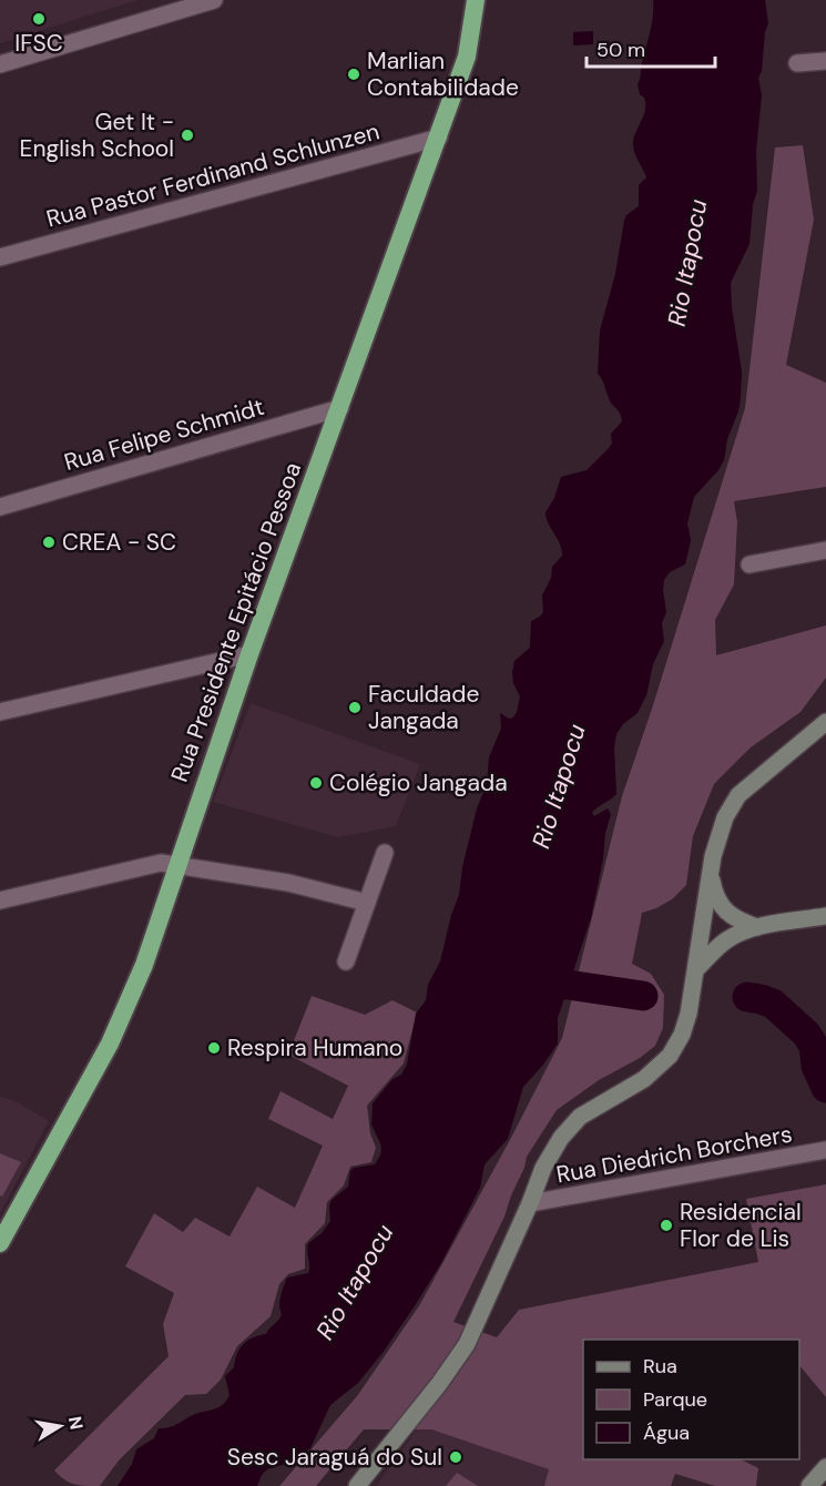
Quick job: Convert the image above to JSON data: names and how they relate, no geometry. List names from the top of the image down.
{
  "streets": {
    "highway": ["Rua Presidente Epitácio Pessoa"],
    "street": ["Rua Pastor Ferdinand Schlunzen", "Rua Felipe Schmidt", "Rua Diedrich Borchers"]
  },
  "crossings": [
    ["Rua Pastor Ferdinand Schlunzen", "Rua Presidente Epitácio Pessoa"],
    ["Rua Felipe Schmidt", "Rua Presidente Epitácio Pessoa"]
  ],
  "water": ["Rio Itapocu"],
  "places": [
    "IFSC",
    "Marlian Contabilidade",
    "Get It - English School",
    "CREA - SC",
    "Faculdade Jangada",
    "Colégio Jangada",
    "Respira Humano",
    "Residencial Flor de Lis",
    "Sesc Jaraguá do Sul"
  ],
  "legend": ["Rua", "Parque", "Água"],
  "scale_bar": "50 m",
  "north": "right"
}
